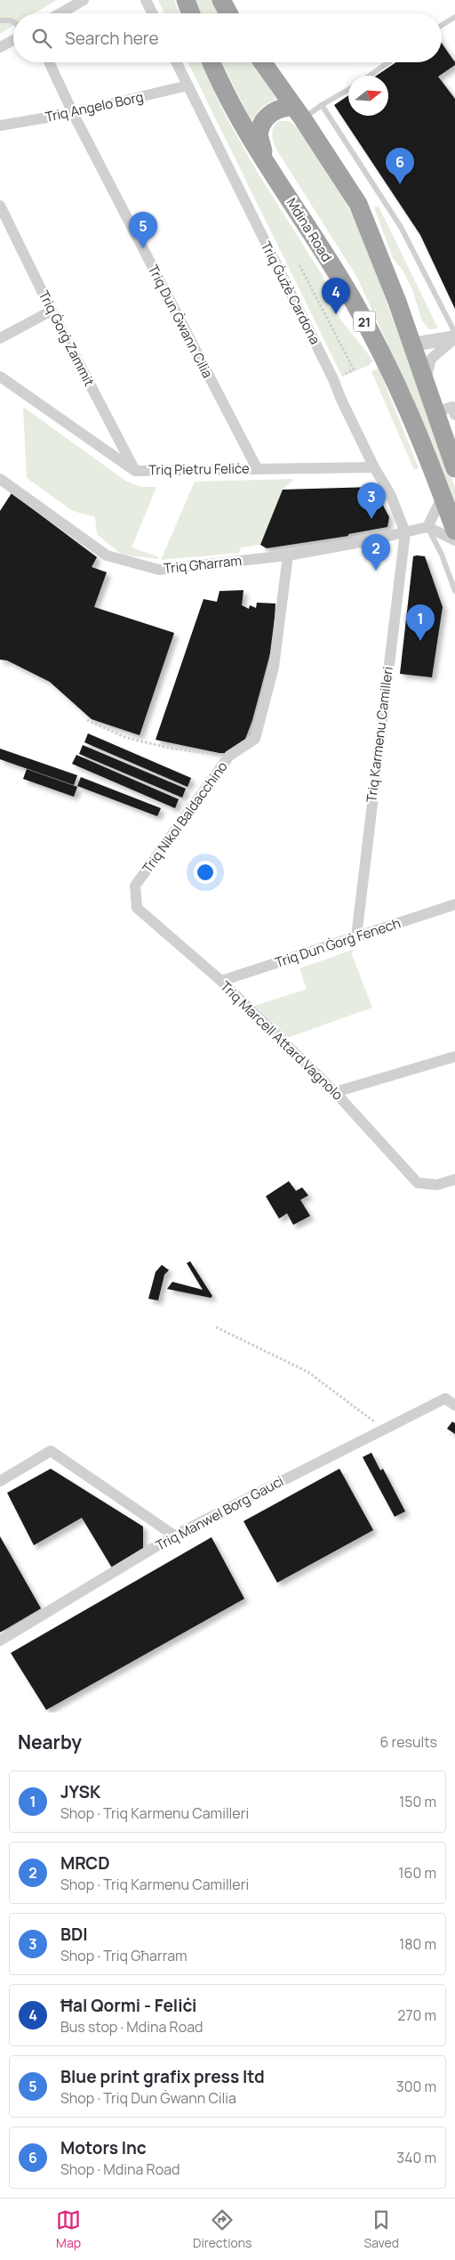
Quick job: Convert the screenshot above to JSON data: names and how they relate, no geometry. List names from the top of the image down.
{
  "streets": {
    "highway": ["Mdina Road", "21"],
    "street": [
      "Triq Angelo Borg",
      "Triq Ġużè Cardona",
      "Triq Dun Ġwann Cilia",
      "Triq Ġorġ Zammit",
      "Triq Pietru Feliċe",
      "Triq Għarram",
      "Triq Karmenu Camilleri",
      "Triq Nikol Baldacchino",
      "Triq Dun Ġorġ Fenech",
      "Triq Marcell Attard Vagnolo",
      "Triq Manwel Borg Gauci"
    ]
  },
  "crossings": [
    ["Triq Angelo Borg", "Triq Ġużè Cardona"],
    ["Triq Angelo Borg", "Triq Dun Ġwann Cilia"],
    ["Triq Ġużè Cardona", "Triq Pietru Feliċe"],
    ["Triq Ġużè Cardona", "Triq Għarram"],
    ["Triq Ġużè Cardona", "Triq Karmenu Camilleri"],
    ["Triq Dun Ġwann Cilia", "Triq Pietru Feliċe"],
    ["Triq Ġorġ Zammit", "Triq Pietru Feliċe"],
    ["Triq Għarram", "Triq Karmenu Camilleri"],
    ["Triq Għarram", "Triq Nikol Baldacchino"],
    ["Triq Karmenu Camilleri", "Triq Dun Ġorġ Fenech"],
    ["Triq Nikol Baldacchino", "Triq Marcell Attard Vagnolo"],
    ["Triq Dun Ġorġ Fenech", "Triq Marcell Attard Vagnolo"]
  ],
  "north": "right",
  "page": {
    "search": "Search here",
    "pins": [
      "6",
      "5",
      "4",
      "3",
      "2",
      "1"
    ],
    "heading": ["Nearby", "6 results"],
    "list": [
      {
        "mark": "1",
        "name": "JYSK",
        "note": "Shop · Triq Karmenu Camilleri",
        "value": "150 m"
      },
      {
        "mark": "2",
        "name": "MRCD",
        "note": "Shop · Triq Karmenu Camilleri",
        "value": "160 m"
      },
      {
        "mark": "3",
        "name": "BDI",
        "note": "Shop · Triq Għarram",
        "value": "180 m"
      },
      {
        "mark": "4",
        "name": "Ħal Qormi - Feliċi",
        "note": "Bus stop · Mdina Road",
        "value": "270 m"
      },
      {
        "mark": "5",
        "name": "Blue print grafix press ltd",
        "note": "Shop · Triq Dun Ġwann Cilia",
        "value": "300 m"
      },
      {
        "mark": "6",
        "name": "Motors Inc",
        "note": "Shop · Mdina Road",
        "value": "340 m"
      }
    ],
    "nav": ["Map", "Directions", "Saved"]
  }
}
